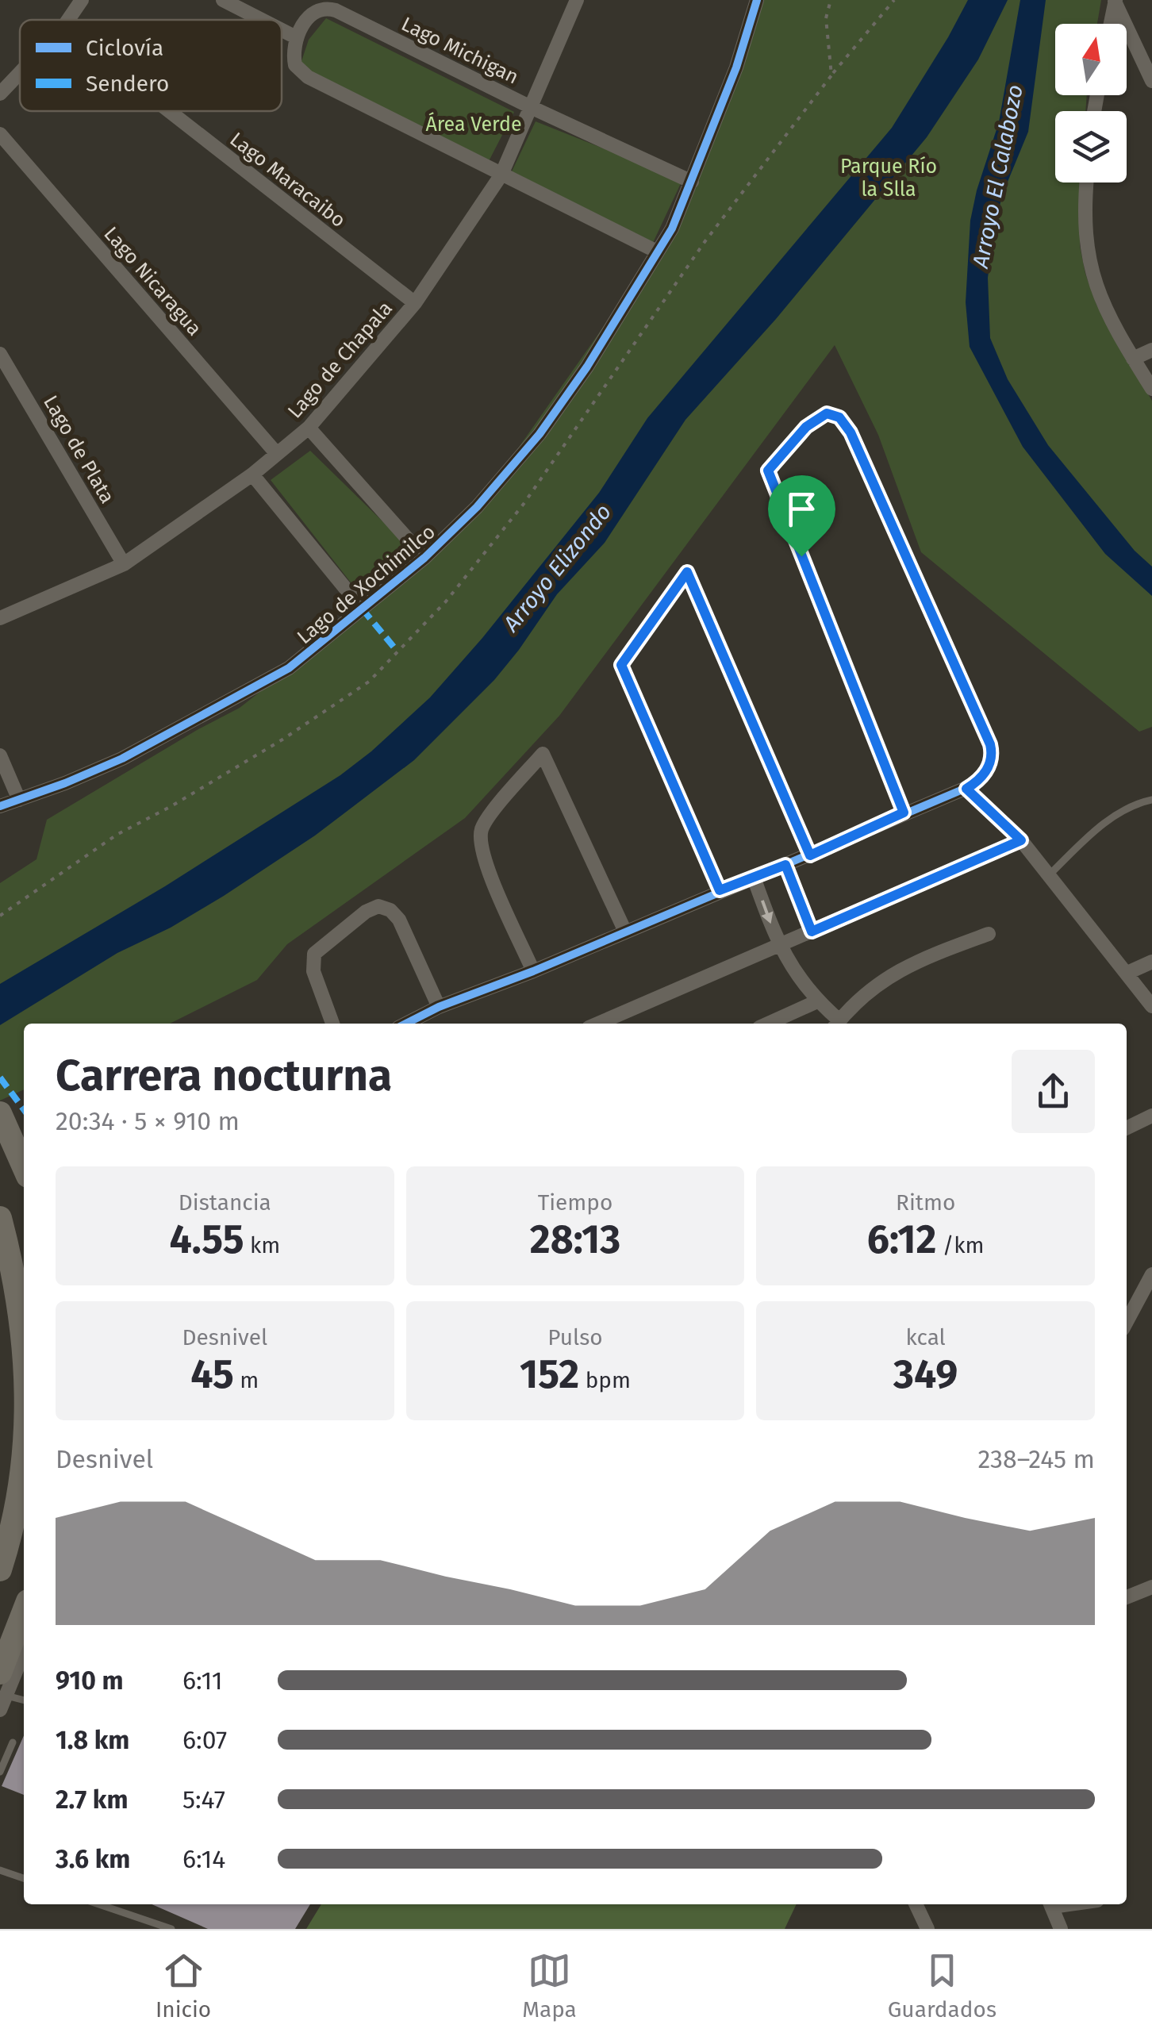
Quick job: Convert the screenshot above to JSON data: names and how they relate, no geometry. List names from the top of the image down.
{
  "streets": {
    "street": [
      "Lago Michigan",
      "Lago Maracaibo",
      "Lago Nicaragua",
      "Lago de Chapala",
      "Lago de Plata",
      "Lago de Xochimilco"
    ]
  },
  "crossings": [
    ["Lago Michigan", "Lago de Chapala"],
    ["Lago Michigan", "Lago de Xochimilco"],
    ["Lago Maracaibo", "Lago de Chapala"],
    ["Lago Nicaragua", "Lago de Chapala"],
    ["Lago de Chapala", "Lago de Plata"]
  ],
  "water": ["Arroyo El Calabozo", "Arroyo Elizondo"],
  "parks": ["Área Verde", "Parque Río la Slla"],
  "legend": ["Ciclovía", "Sendero"],
  "north": "top",
  "page": {
    "heading": ["Carrera nocturna", "20:34 · 5 × 910 m"],
    "stats": [
      ["Distancia", "4.55 km"],
      ["Tiempo", "28:13"],
      ["Ritmo", "6:12 /km"],
      ["Desnivel", "45 m"],
      ["Pulso", "152 bpm"],
      ["kcal", "349"]
    ],
    "chart": ["Desnivel", "238–245 m"],
    "list": [
      {
        "name": "910 m",
        "note": "6:11"
      },
      {
        "name": "1.8 km",
        "note": "6:07"
      },
      {
        "name": "2.7 km",
        "note": "5:47"
      },
      {
        "name": "3.6 km",
        "note": "6:14"
      }
    ],
    "tabs": ["Inicio", "Mapa", "Guardados"]
  }
}
